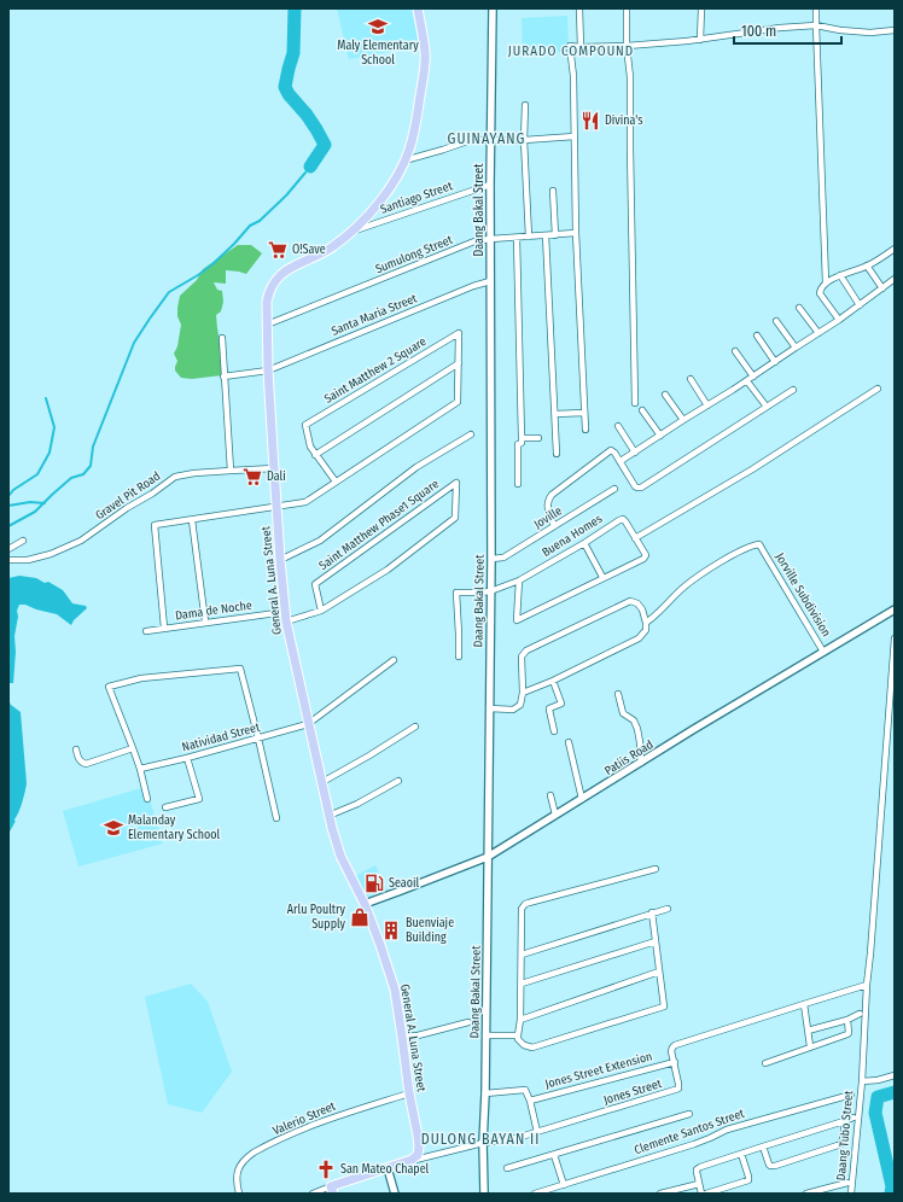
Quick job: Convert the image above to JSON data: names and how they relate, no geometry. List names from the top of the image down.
{
  "streets": {
    "main road": ["General A. Luna Street"],
    "street": [
      "Santiago Street",
      "Daang Bakal Street",
      "Sumulong Street",
      "Santa Maria Street",
      "Saint Matthew 2 Square",
      "Gravel Pit Road",
      "Joville",
      "Saint Matthew Phase1 Square",
      "Buena Homes",
      "Jorville Subdivision",
      "Dama de Noche",
      "Natividad Street",
      "Patiis Road",
      "Jones Street Extension",
      "Jones Street",
      "Valerio Street",
      "Clemente Santos Street",
      "Daang Tubo Street"
    ]
  },
  "crossings": [
    ["Santiago Street", "Daang Bakal Street"],
    ["Santiago Street", "General A. Luna Street"],
    ["Daang Bakal Street", "Sumulong Street"],
    ["Daang Bakal Street", "Santa Maria Street"],
    ["Daang Bakal Street", "Joville"],
    ["Daang Bakal Street", "Buena Homes"],
    ["Daang Bakal Street", "Patiis Road"],
    ["Daang Bakal Street", "Jones Street"],
    ["Sumulong Street", "General A. Luna Street"],
    ["Santa Maria Street", "General A. Luna Street"],
    ["Saint Matthew 2 Square", "General A. Luna Street"],
    ["Saint Matthew 2 Square", "Dama de Noche"],
    ["Gravel Pit Road", "General A. Luna Street"],
    ["Saint Matthew Phase1 Square", "General A. Luna Street"],
    ["General A. Luna Street", "Dama de Noche"],
    ["General A. Luna Street", "Natividad Street"],
    ["General A. Luna Street", "Patiis Road"],
    ["General A. Luna Street", "Jones Street"],
    ["General A. Luna Street", "Valerio Street"],
    ["Jorville Subdivision", "Patiis Road"],
    ["Jones Street Extension", "Jones Street"],
    ["Jones Street", "Daang Tubo Street"]
  ],
  "districts": ["JURADO COMPOUND", "GUINAYANG", "DULONG BAYAN II"],
  "places": {
    "school or university": ["Maly Elementary School", "Malanday Elementary School"],
    "restaurant": ["Divina's"],
    "supermarket": ["O!Save", "Dali"],
    "fuel station": ["Seaoil"],
    "shop": ["Arlu Poultry Supply"],
    "building": ["Buenviaje Building"],
    "church": ["San Mateo Chapel"]
  },
  "scale_bar": "100 m"
}
